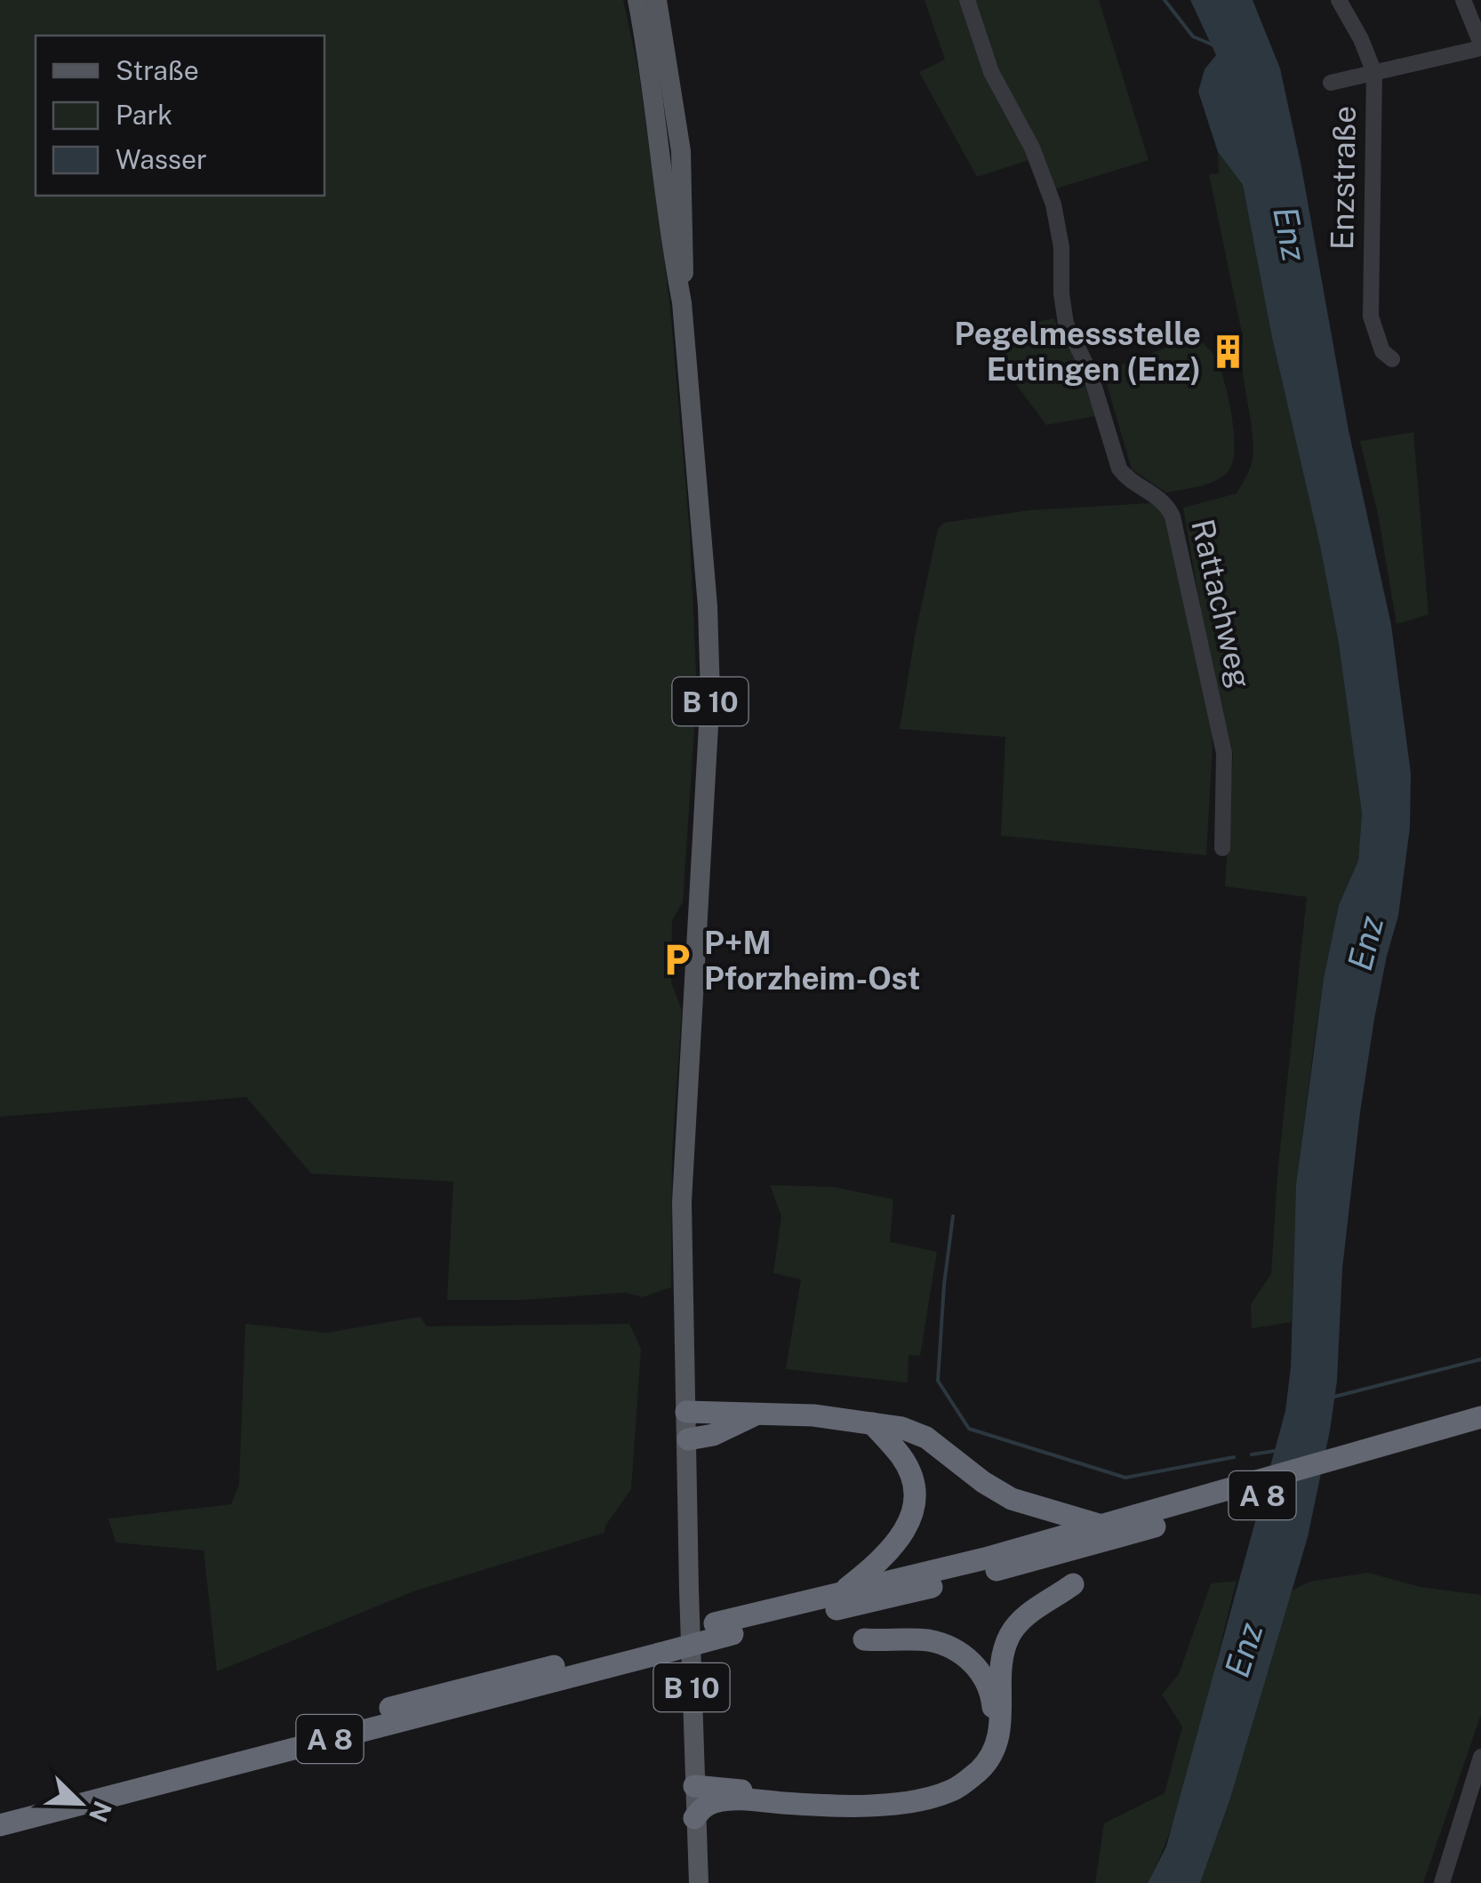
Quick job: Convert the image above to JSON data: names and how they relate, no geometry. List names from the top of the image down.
{
  "streets": {
    "highway": ["A 8"],
    "main road": ["B 10"],
    "street": ["Enzstraße", "Rattachweg"]
  },
  "water": ["Enz"],
  "places": {
    "building": ["Pegelmessstelle Eutingen (Enz)"],
    "parking": ["P+M Pforzheim-Ost"]
  },
  "legend": ["Straße", "Park", "Wasser"],
  "north": "bottom right"
}
